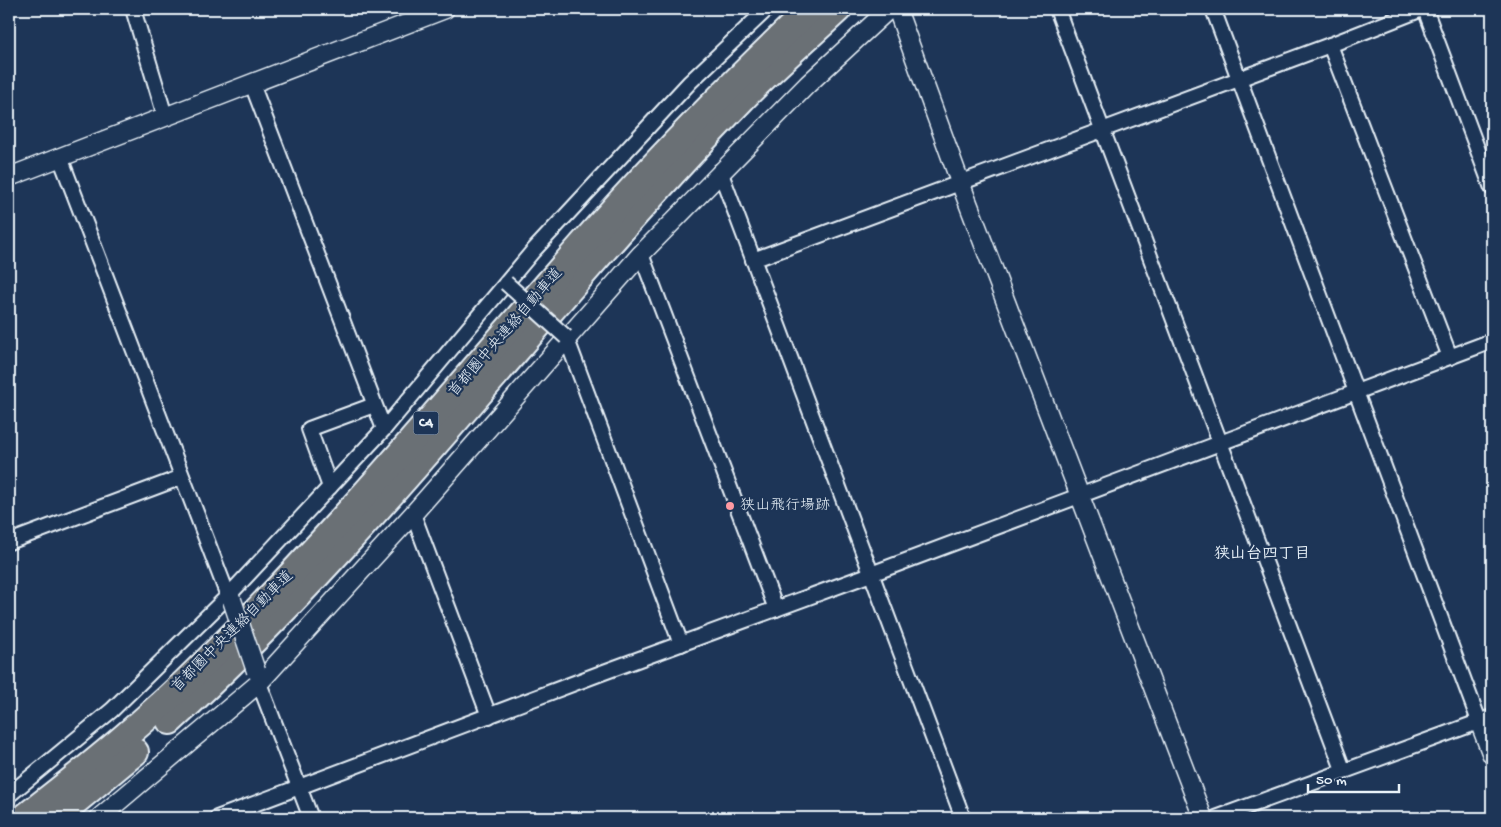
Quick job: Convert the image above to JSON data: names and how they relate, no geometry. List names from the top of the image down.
{
  "streets": {
    "highway": ["首都圏中央連絡自動車道", "C4"]
  },
  "districts": ["狭山台四丁目"],
  "places": ["狭山飛行場跡"],
  "scale_bar": "50 m"
}
